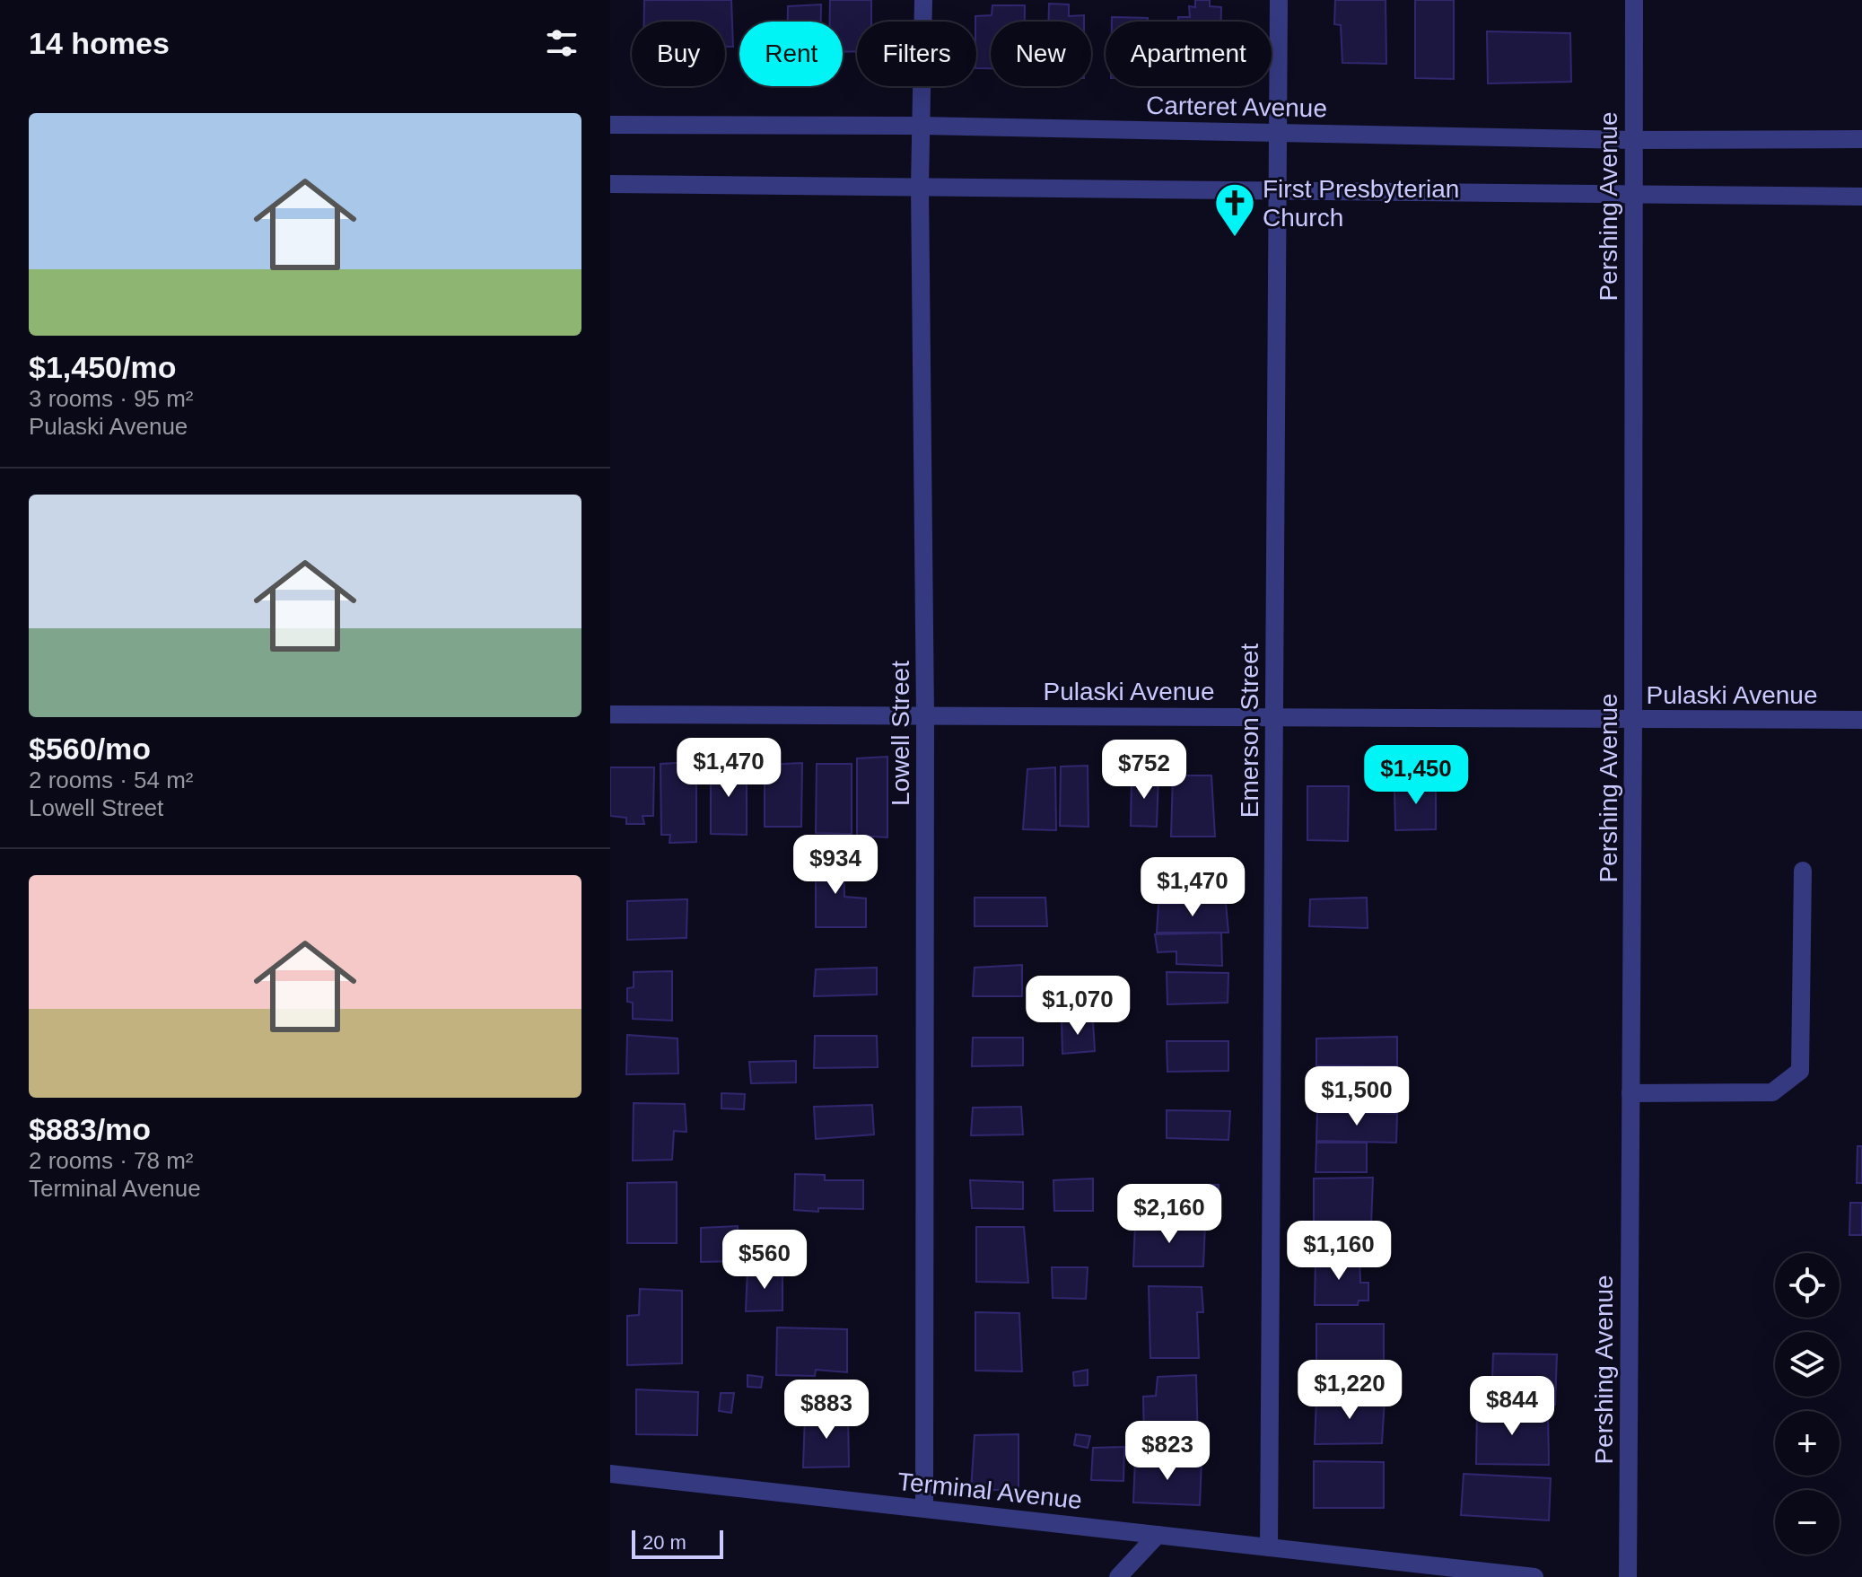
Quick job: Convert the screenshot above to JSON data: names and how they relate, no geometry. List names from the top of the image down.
{
  "streets": {
    "street": [
      "Carteret Avenue",
      "Pershing Avenue",
      "Pulaski Avenue",
      "Emerson Street",
      "Lowell Street",
      "Terminal Avenue"
    ]
  },
  "crossings": [
    ["Carteret Avenue", "Pershing Avenue"],
    ["Carteret Avenue", "Emerson Street"],
    ["Carteret Avenue", "Lowell Street"],
    ["Pershing Avenue", "Pulaski Avenue"],
    ["Pulaski Avenue", "Emerson Street"],
    ["Pulaski Avenue", "Lowell Street"],
    ["Emerson Street", "Terminal Avenue"],
    ["Lowell Street", "Terminal Avenue"]
  ],
  "places": {
    "church": ["First Presbyterian Church"]
  },
  "scale_bar": "20 m",
  "page": {
    "heading": "14 homes",
    "chip": [
      "Buy",
      "Rent",
      "Filters",
      "New",
      "Apartment"
    ],
    "list": [
      {
        "name": "$1,450/mo",
        "note": "3 rooms · 95 m² · Pulaski Avenue"
      },
      {
        "name": "$560/mo",
        "note": "2 rooms · 54 m² · Lowell Street"
      },
      {
        "name": "$883/mo",
        "note": "2 rooms · 78 m² · Terminal Avenue"
      }
    ],
    "price": [
      "$1,470",
      "$752",
      "$1,450",
      "$934",
      "$1,470",
      "$1,070",
      "$1,500",
      "$2,160",
      "$1,160",
      "$560",
      "$1,220",
      "$844",
      "$883",
      "$823"
    ],
    "map_buttons": ["+", "−"],
    "scale": "20 m"
  }
}
